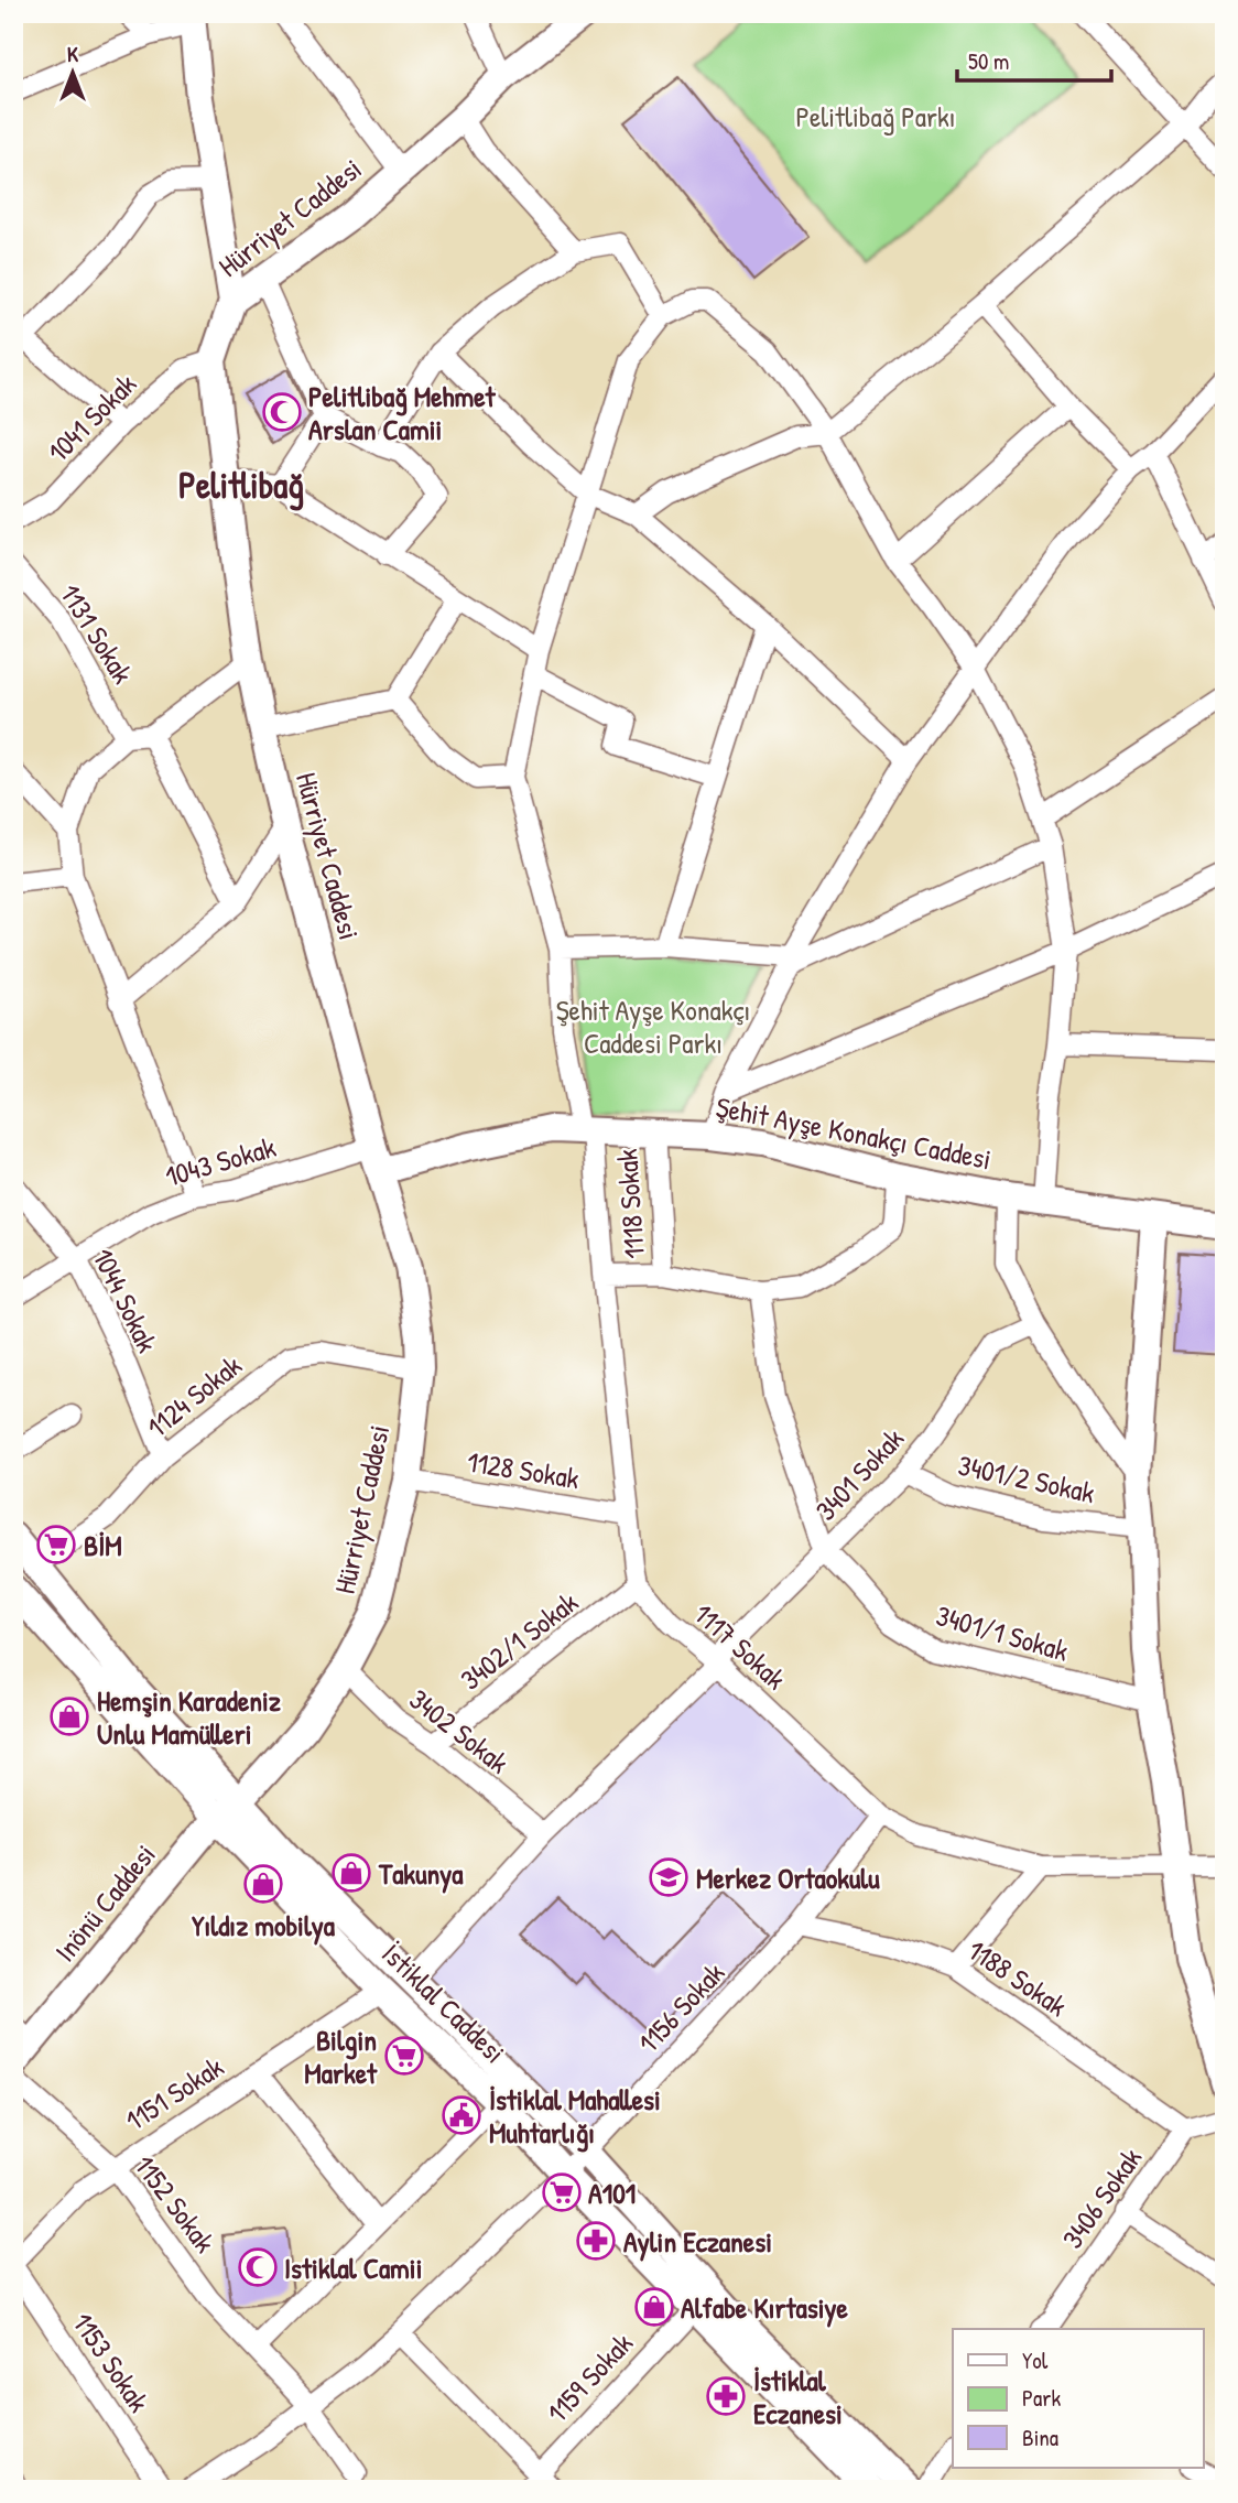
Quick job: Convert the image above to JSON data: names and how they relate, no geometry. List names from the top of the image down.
{
  "streets": {
    "street": [
      "Hürriyet Caddesi",
      "1041 Sokak",
      "1131 Sokak",
      "Şehit Ayşe Konakçı Caddesi",
      "1043 Sokak",
      "1118 Sokak",
      "1044 Sokak",
      "1124 Sokak",
      "1128 Sokak",
      "3401 Sokak",
      "3401/2 Sokak",
      "3401/1 Sokak",
      "3402/1 Sokak",
      "1117 Sokak",
      "3402 Sokak",
      "Inönü Caddesi",
      "1188 Sokak",
      "İstiklal Caddesi",
      "1156 Sokak",
      "1151 Sokak",
      "3406 Sokak",
      "1152 Sokak",
      "1153 Sokak",
      "1159 Sokak"
    ]
  },
  "crossings": [
    ["Hürriyet Caddesi", "1041 Sokak"],
    ["Hürriyet Caddesi", "Şehit Ayşe Konakçı Caddesi"],
    ["Hürriyet Caddesi", "1043 Sokak"],
    ["Hürriyet Caddesi", "1124 Sokak"],
    ["Hürriyet Caddesi", "1128 Sokak"],
    ["Hürriyet Caddesi", "3402 Sokak"],
    ["Hürriyet Caddesi", "Inönü Caddesi"],
    ["Hürriyet Caddesi", "İstiklal Caddesi"],
    ["Şehit Ayşe Konakçı Caddesi", "1043 Sokak"],
    ["Şehit Ayşe Konakçı Caddesi", "1118 Sokak"],
    ["1043 Sokak", "1044 Sokak"],
    ["1044 Sokak", "1124 Sokak"],
    ["1124 Sokak", "İstiklal Caddesi"],
    ["3401 Sokak", "3401/2 Sokak"],
    ["3401 Sokak", "3401/1 Sokak"],
    ["3401 Sokak", "1117 Sokak"],
    ["3401 Sokak", "3402 Sokak"],
    ["3401 Sokak", "İstiklal Caddesi"],
    ["3402/1 Sokak", "1117 Sokak"],
    ["3402/1 Sokak", "3402 Sokak"],
    ["1117 Sokak", "1156 Sokak"],
    ["Inönü Caddesi", "İstiklal Caddesi"],
    ["1188 Sokak", "1156 Sokak"],
    ["1188 Sokak", "3406 Sokak"],
    ["İstiklal Caddesi", "1156 Sokak"],
    ["İstiklal Caddesi", "1151 Sokak"],
    ["İstiklal Caddesi", "1159 Sokak"],
    ["1156 Sokak", "1152 Sokak"],
    ["1151 Sokak", "1152 Sokak"],
    ["1151 Sokak", "1153 Sokak"]
  ],
  "districts": ["Pelitlibağ"],
  "parks": ["Pelitlibağ Parkı", "Şehit Ayşe Konakçı Caddesi Parkı"],
  "places": {
    "mosque": ["Pelitlibağ Mehmet Arslan Camii", "Istiklal Camii"],
    "supermarket": ["BİM", "Bilgin Market", "A101"],
    "shop": [
      "Hemşin Karadeniz Unlu Mamülleri",
      "Takunya",
      "Yıldız mobilya",
      "Alfabe Kırtasiye"
    ],
    "school or university": ["Merkez Ortaokulu"],
    "public building": ["İstiklal Mahallesi Muhtarlığı"],
    "pharmacy": ["Aylin Eczanesi", "İstiklal Eczanesi"]
  },
  "legend": ["Yol", "Park", "Bina"],
  "scale_bar": "50 m",
  "north": "top"
}
